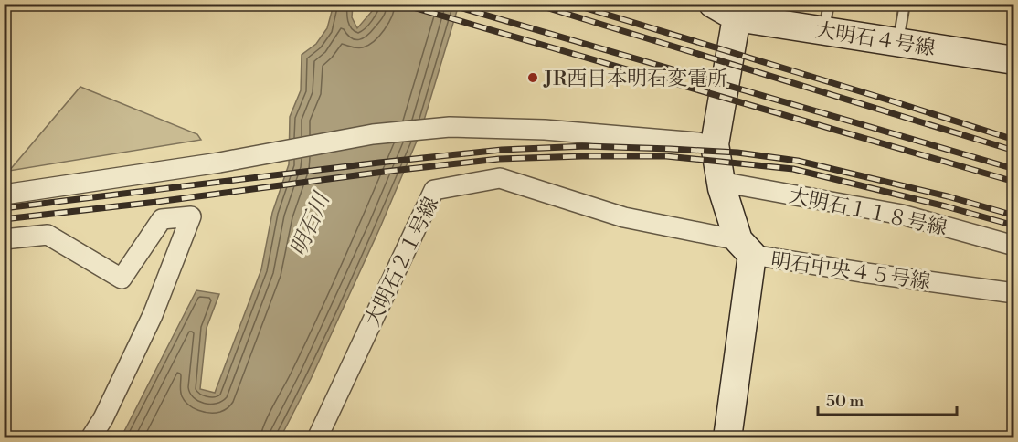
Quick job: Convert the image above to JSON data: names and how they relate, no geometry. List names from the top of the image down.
{
  "streets": {
    "street": [
      "大明石４号線",
      "大明石１１８号線",
      "大明石２１号線",
      "明石中央４５号線"
    ]
  },
  "crossings": [
    ["大明石２１号線", "明石中央４５号線"]
  ],
  "water": ["明石川"],
  "places": ["JR西日本明石変電所"],
  "scale_bar": "50 m"
}
